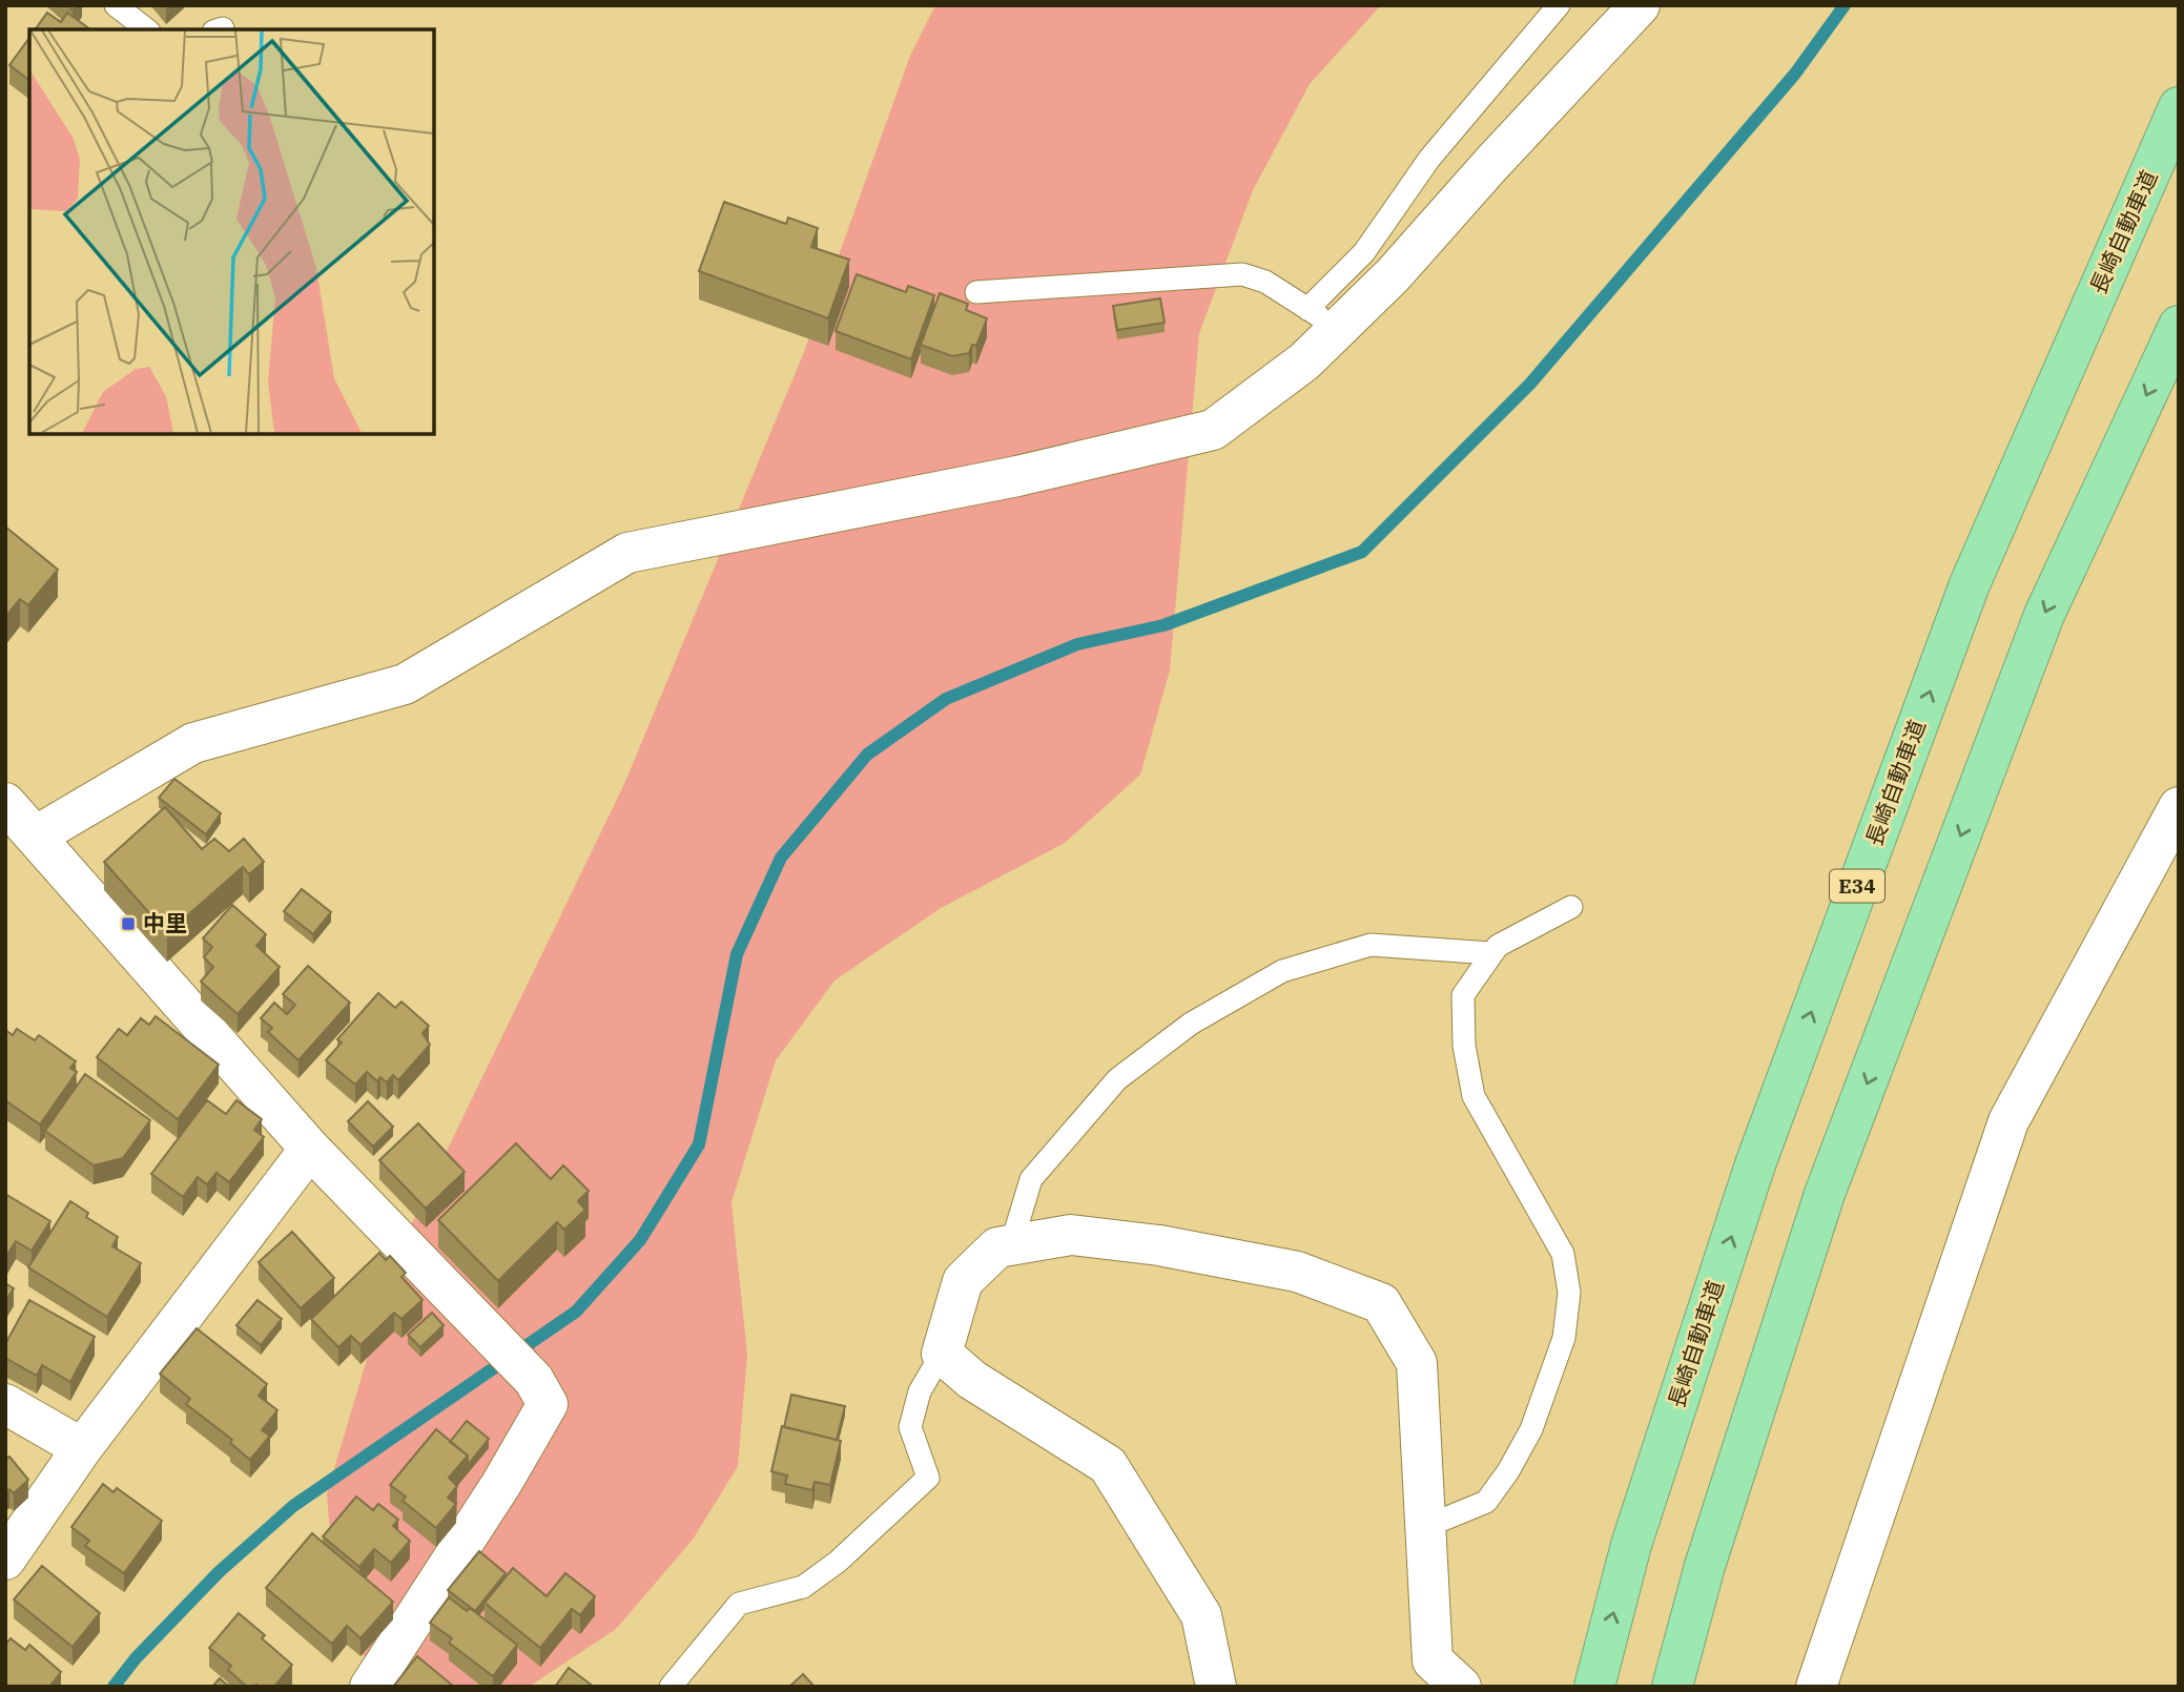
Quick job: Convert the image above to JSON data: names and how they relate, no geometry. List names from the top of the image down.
{
  "streets": {
    "highway": ["長崎自動車道", "E34"]
  },
  "places": {
    "transit": ["中里"]
  }
}
